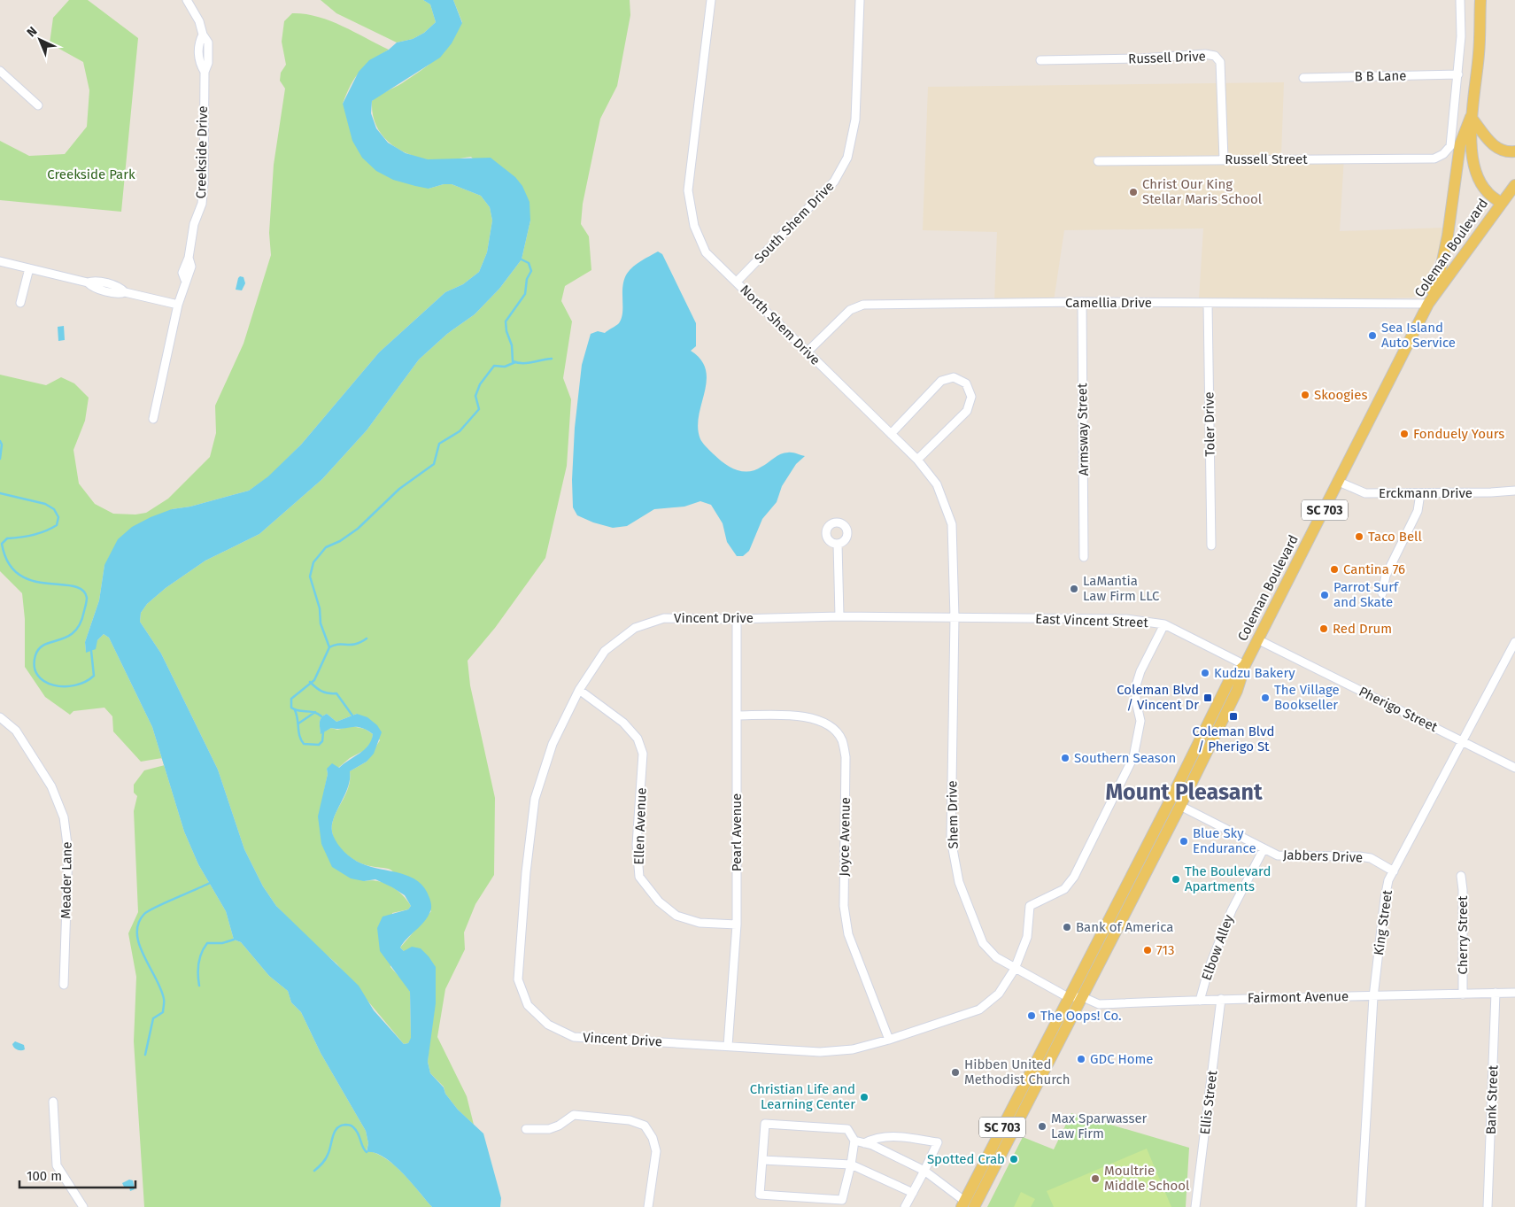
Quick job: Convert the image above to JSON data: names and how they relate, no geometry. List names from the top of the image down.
{
  "streets": {
    "main road": ["Coleman Boulevard", "SC 703"],
    "street": [
      "Russell Drive",
      "B B Lane",
      "Creekside Drive",
      "Russell Street",
      "South Shem Drive",
      "Camellia Drive",
      "North Shem Drive",
      "Toler Drive",
      "Armsway Street",
      "Erckmann Drive",
      "Vincent Drive",
      "East Vincent Street",
      "Pherigo Street",
      "Shem Drive",
      "Ellen Avenue",
      "Pearl Avenue",
      "Joyce Avenue",
      "Jabbers Drive",
      "Meader Lane",
      "King Street",
      "Cherry Street",
      "Elbow Alley",
      "Fairmont Avenue",
      "Bank Street",
      "Ellis Street"
    ]
  },
  "crossings": [
    ["Russell Drive", "Russell Street"],
    ["B B Lane", "Russell Street"],
    ["South Shem Drive", "North Shem Drive"],
    ["Coleman Boulevard", "Camellia Drive"],
    ["Coleman Boulevard", "Erckmann Drive"],
    ["Coleman Boulevard", "SC 703"],
    ["Coleman Boulevard", "East Vincent Street"],
    ["Coleman Boulevard", "Pherigo Street"],
    ["Coleman Boulevard", "Shem Drive"],
    ["Coleman Boulevard", "Jabbers Drive"],
    ["Coleman Boulevard", "Fairmont Avenue"],
    ["Camellia Drive", "North Shem Drive"],
    ["Camellia Drive", "Toler Drive"],
    ["Camellia Drive", "Armsway Street"],
    ["North Shem Drive", "Vincent Drive"],
    ["North Shem Drive", "East Vincent Street"],
    ["North Shem Drive", "Shem Drive"],
    ["Vincent Drive", "East Vincent Street"],
    ["Vincent Drive", "Shem Drive"],
    ["Vincent Drive", "Ellen Avenue"],
    ["Vincent Drive", "Pearl Avenue"],
    ["Vincent Drive", "Joyce Avenue"],
    ["East Vincent Street", "Shem Drive"],
    ["Pherigo Street", "King Street"],
    ["Shem Drive", "Fairmont Avenue"],
    ["Ellen Avenue", "Pearl Avenue"],
    ["Pearl Avenue", "Joyce Avenue"],
    ["Jabbers Drive", "King Street"],
    ["Jabbers Drive", "Elbow Alley"],
    ["King Street", "Fairmont Avenue"],
    ["Cherry Street", "Fairmont Avenue"],
    ["Elbow Alley", "Fairmont Avenue"],
    ["Fairmont Avenue", "Bank Street"],
    ["Fairmont Avenue", "Ellis Street"]
  ],
  "districts": ["Mount Pleasant"],
  "parks": ["Creekside Park"],
  "places": {
    "other": [
      "Christ Our King Stellar Maris School",
      "Sea Island Auto Service",
      "Skoogies",
      "Fonduely Yours",
      "Taco Bell",
      "Cantina 76",
      "LaMantia Law Firm LLC",
      "Parrot Surf and Skate",
      "Red Drum",
      "Kudzu Bakery",
      "The Village Bookseller",
      "Southern Season",
      "Blue Sky Endurance",
      "The Boulevard Apartments",
      "Bank of America",
      "713",
      "The Oops! Co.",
      "GDC Home",
      "Hibben United Methodist Church",
      "Christian Life and Learning Center",
      "Max Sparwasser Law Firm",
      "Spotted Crab",
      "Moultrie Middle School"
    ],
    "transit": ["Coleman Blvd / Vincent Dr", "Coleman Blvd / Pherigo St"]
  },
  "scale_bar": "100 m",
  "north": "top left"
}
